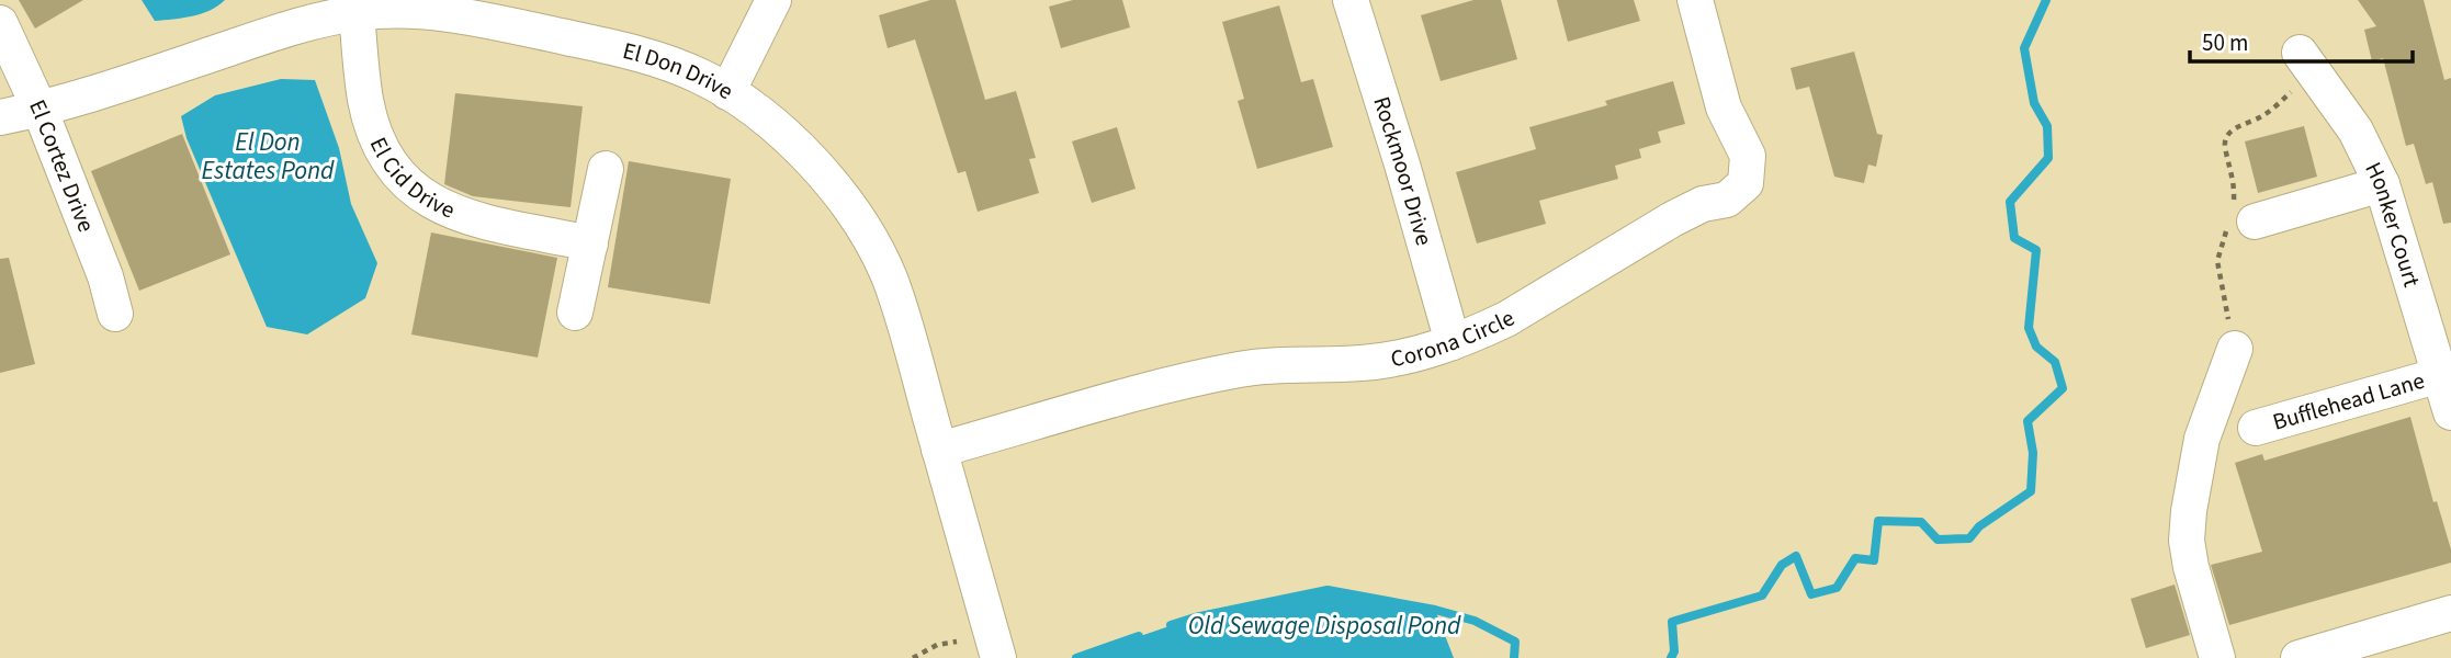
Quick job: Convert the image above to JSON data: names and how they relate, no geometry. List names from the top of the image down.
{
  "streets": {
    "street": [
      "El Don Drive",
      "El Cortez Drive",
      "El Cid Drive",
      "Rockmoor Drive",
      "Honker Court",
      "Corona Circle",
      "Bufflehead Lane"
    ]
  },
  "crossings": [
    ["El Don Drive", "El Cortez Drive"],
    ["El Don Drive", "El Cid Drive"],
    ["El Don Drive", "Corona Circle"],
    ["Rockmoor Drive", "Corona Circle"],
    ["Honker Court", "Bufflehead Lane"]
  ],
  "water": ["El Don Estates Pond", "Old Sewage Disposal Pond"],
  "scale_bar": "50 m"
}
